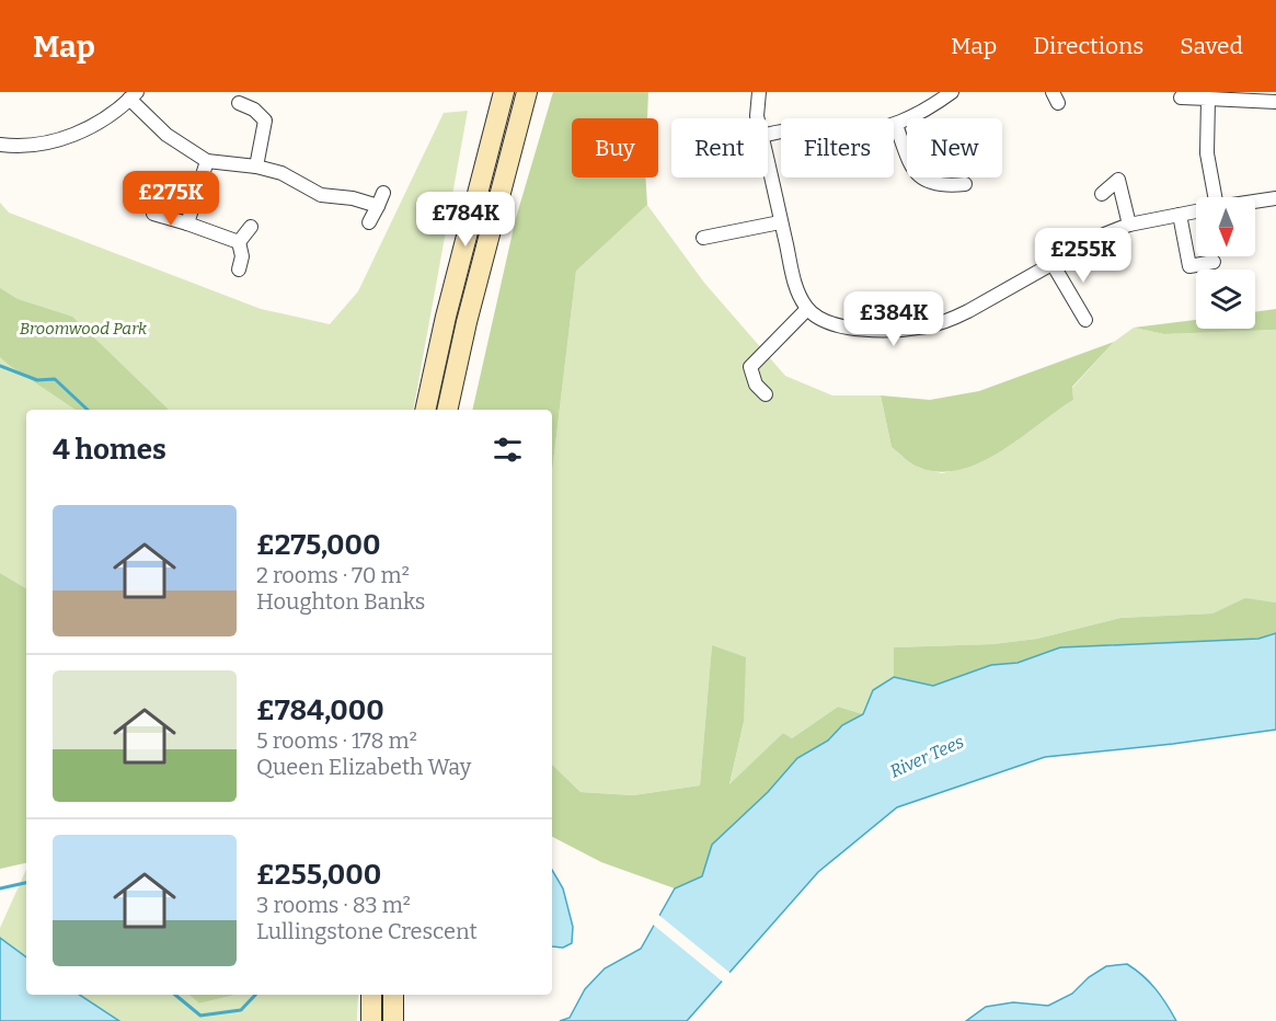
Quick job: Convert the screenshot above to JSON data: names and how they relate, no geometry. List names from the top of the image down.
{
  "water": ["River Tees"],
  "parks": ["Broomwood Park"],
  "north": "bottom",
  "page": {
    "header": "Map",
    "nav": ["Map", "Directions", "Saved"],
    "chip": [
      "Buy",
      "Rent",
      "Filters",
      "New"
    ],
    "price": [
      "£275K",
      "£784K",
      "£255K",
      "£384K"
    ],
    "heading": "4 homes",
    "list": [
      {
        "name": "£275,000",
        "note": "2 rooms · 70 m² · Houghton Banks"
      },
      {
        "name": "£784,000",
        "note": "5 rooms · 178 m² · Queen Elizabeth Way"
      },
      {
        "name": "£255,000",
        "note": "3 rooms · 83 m² · Lullingstone Crescent"
      }
    ]
  }
}
